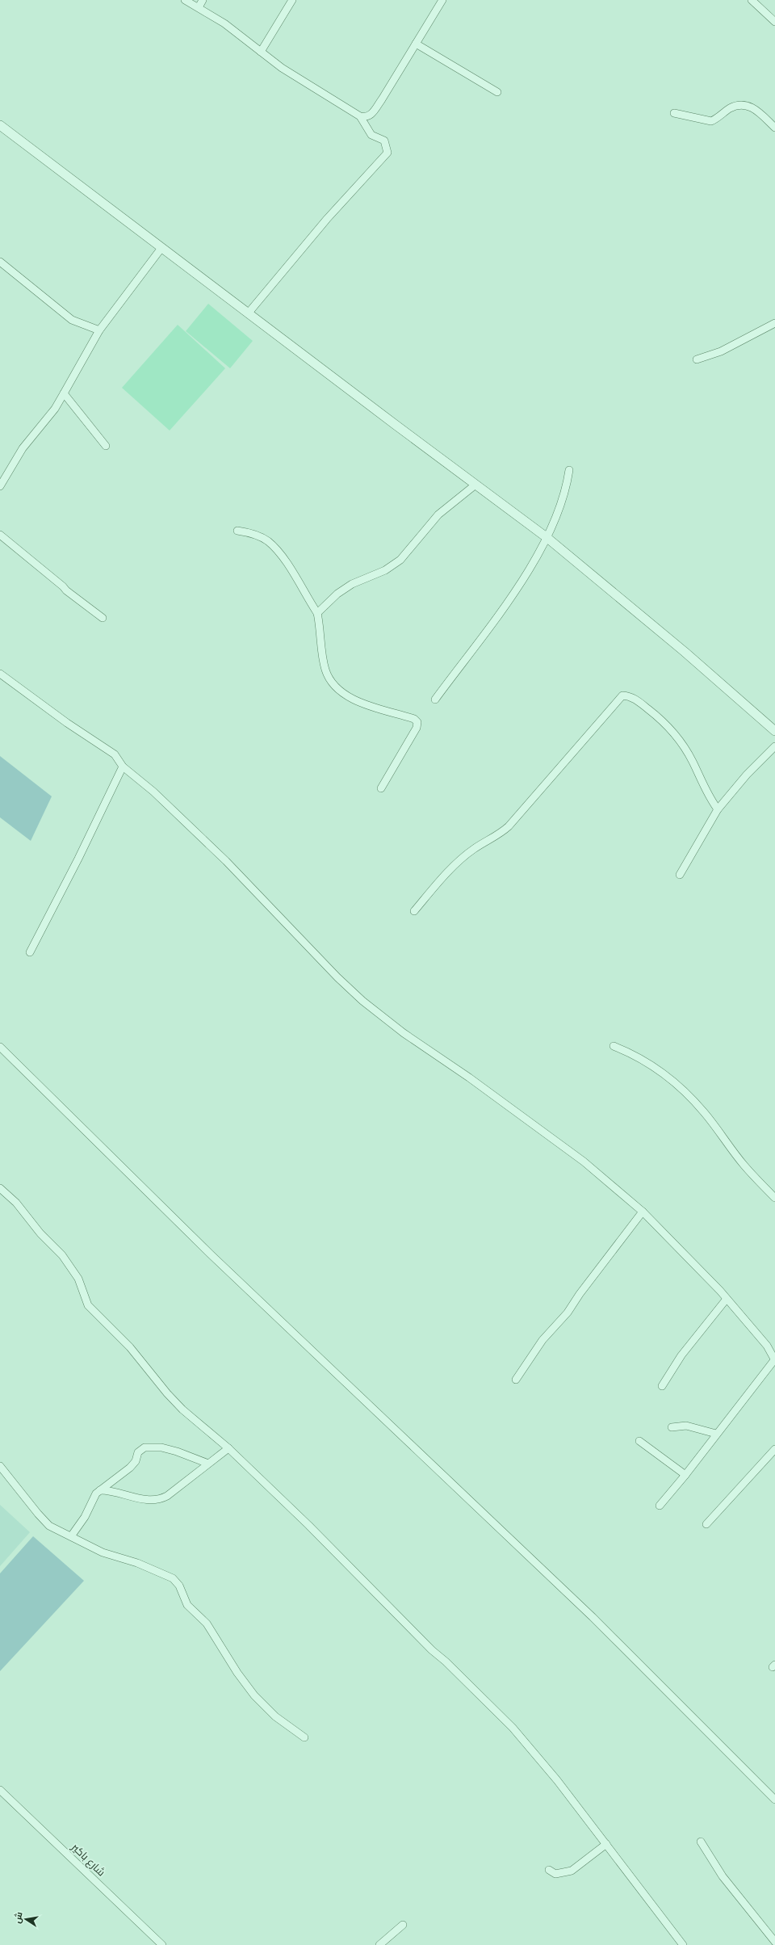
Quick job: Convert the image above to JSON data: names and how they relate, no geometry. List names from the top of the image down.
{
  "streets": {
    "street": ["شارع باكير"]
  },
  "north": "left"
}
